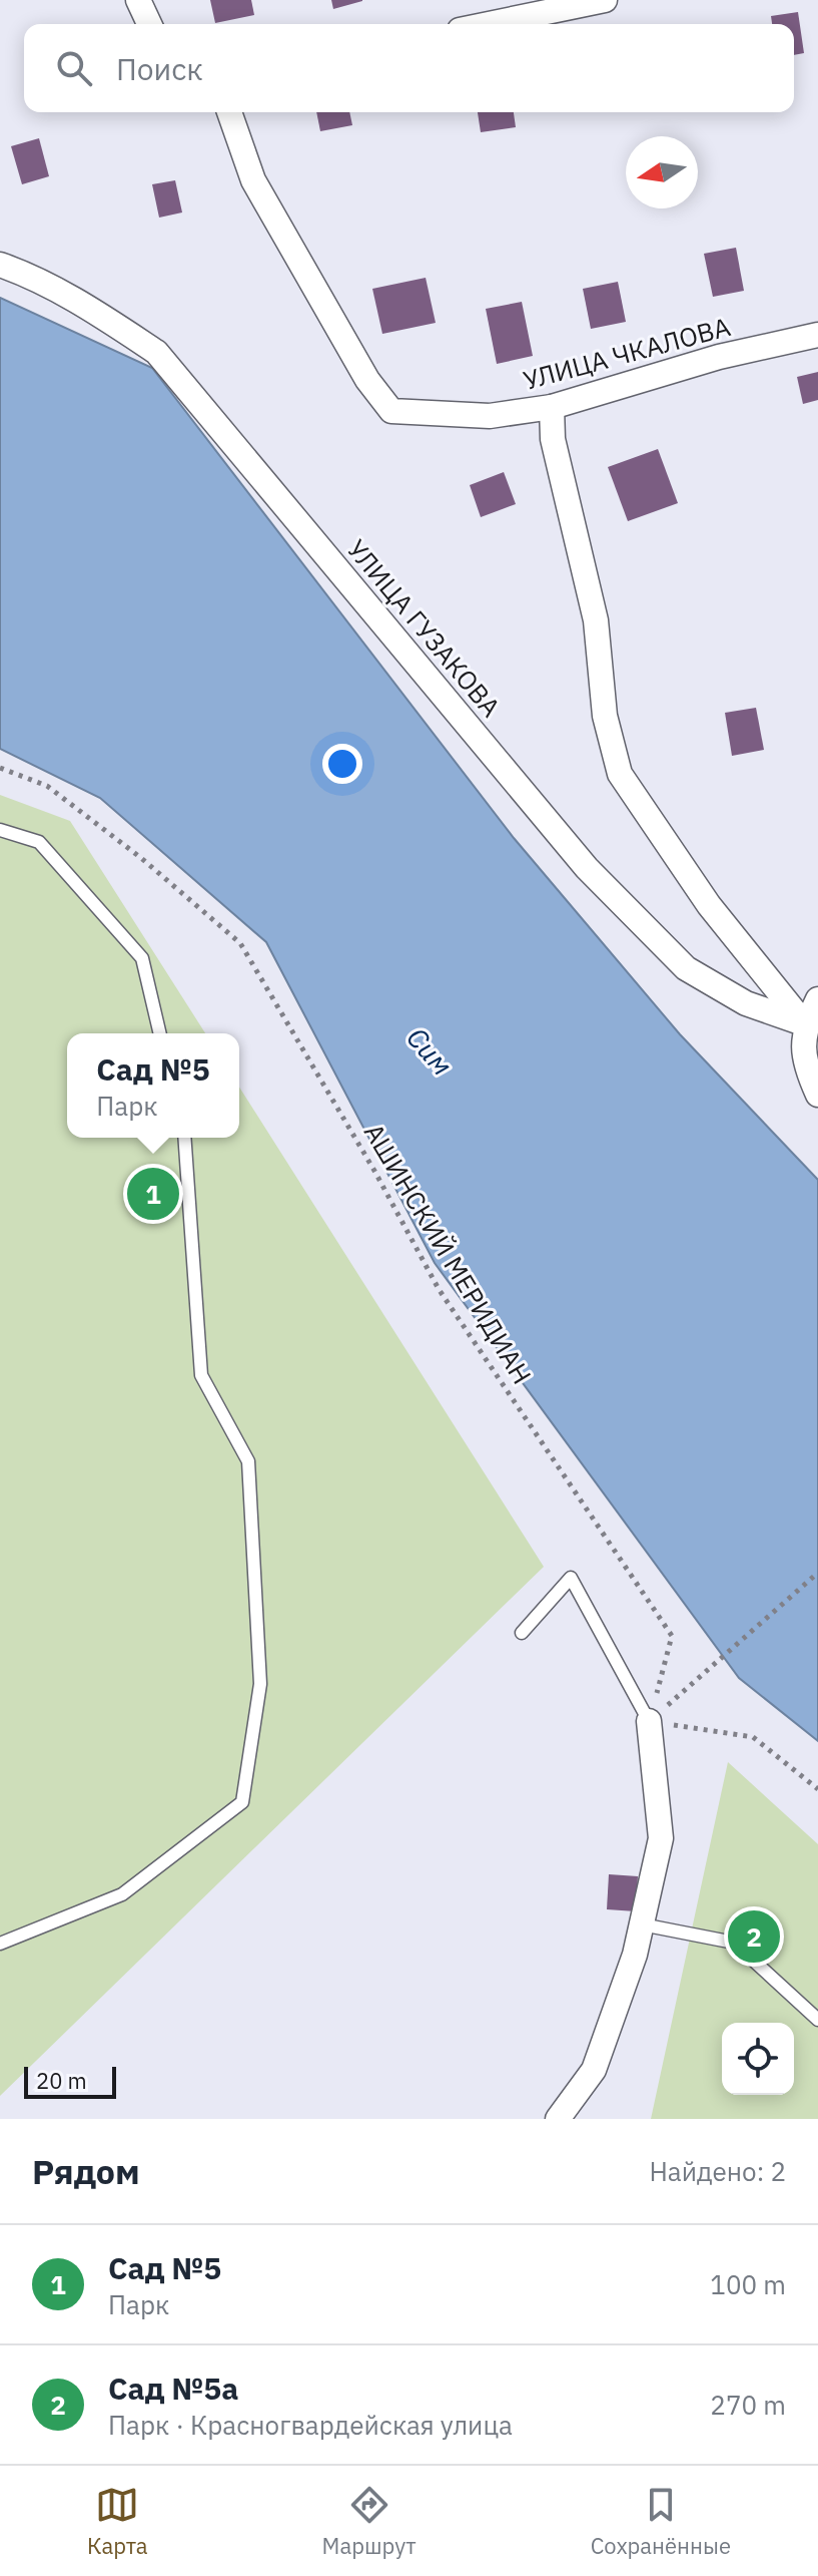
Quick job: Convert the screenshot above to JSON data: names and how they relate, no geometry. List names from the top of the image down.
{
  "streets": {
    "street": ["УЛИЦА ЧКАЛОВА", "УЛИЦА ГУЗАКОВА"],
    "path": ["АШИНСКИЙ МЕРИДИАН"]
  },
  "water": ["Сим"],
  "scale_bar": "20 m",
  "north": "left",
  "page": {
    "search": "Поиск",
    "popup": ["Сад №5", "Парк"],
    "pins": ["1", "2"],
    "scale": "20 m",
    "heading": ["Рядом", "Найдено: 2"],
    "list": [
      {
        "mark": "1",
        "name": "Сад №5",
        "note": "Парк",
        "value": "100 m"
      },
      {
        "mark": "2",
        "name": "Сад №5а",
        "note": "Парк · Красногвардейская улица",
        "value": "270 m"
      }
    ],
    "nav": ["Карта", "Маршрут", "Сохранённые"]
  }
}
